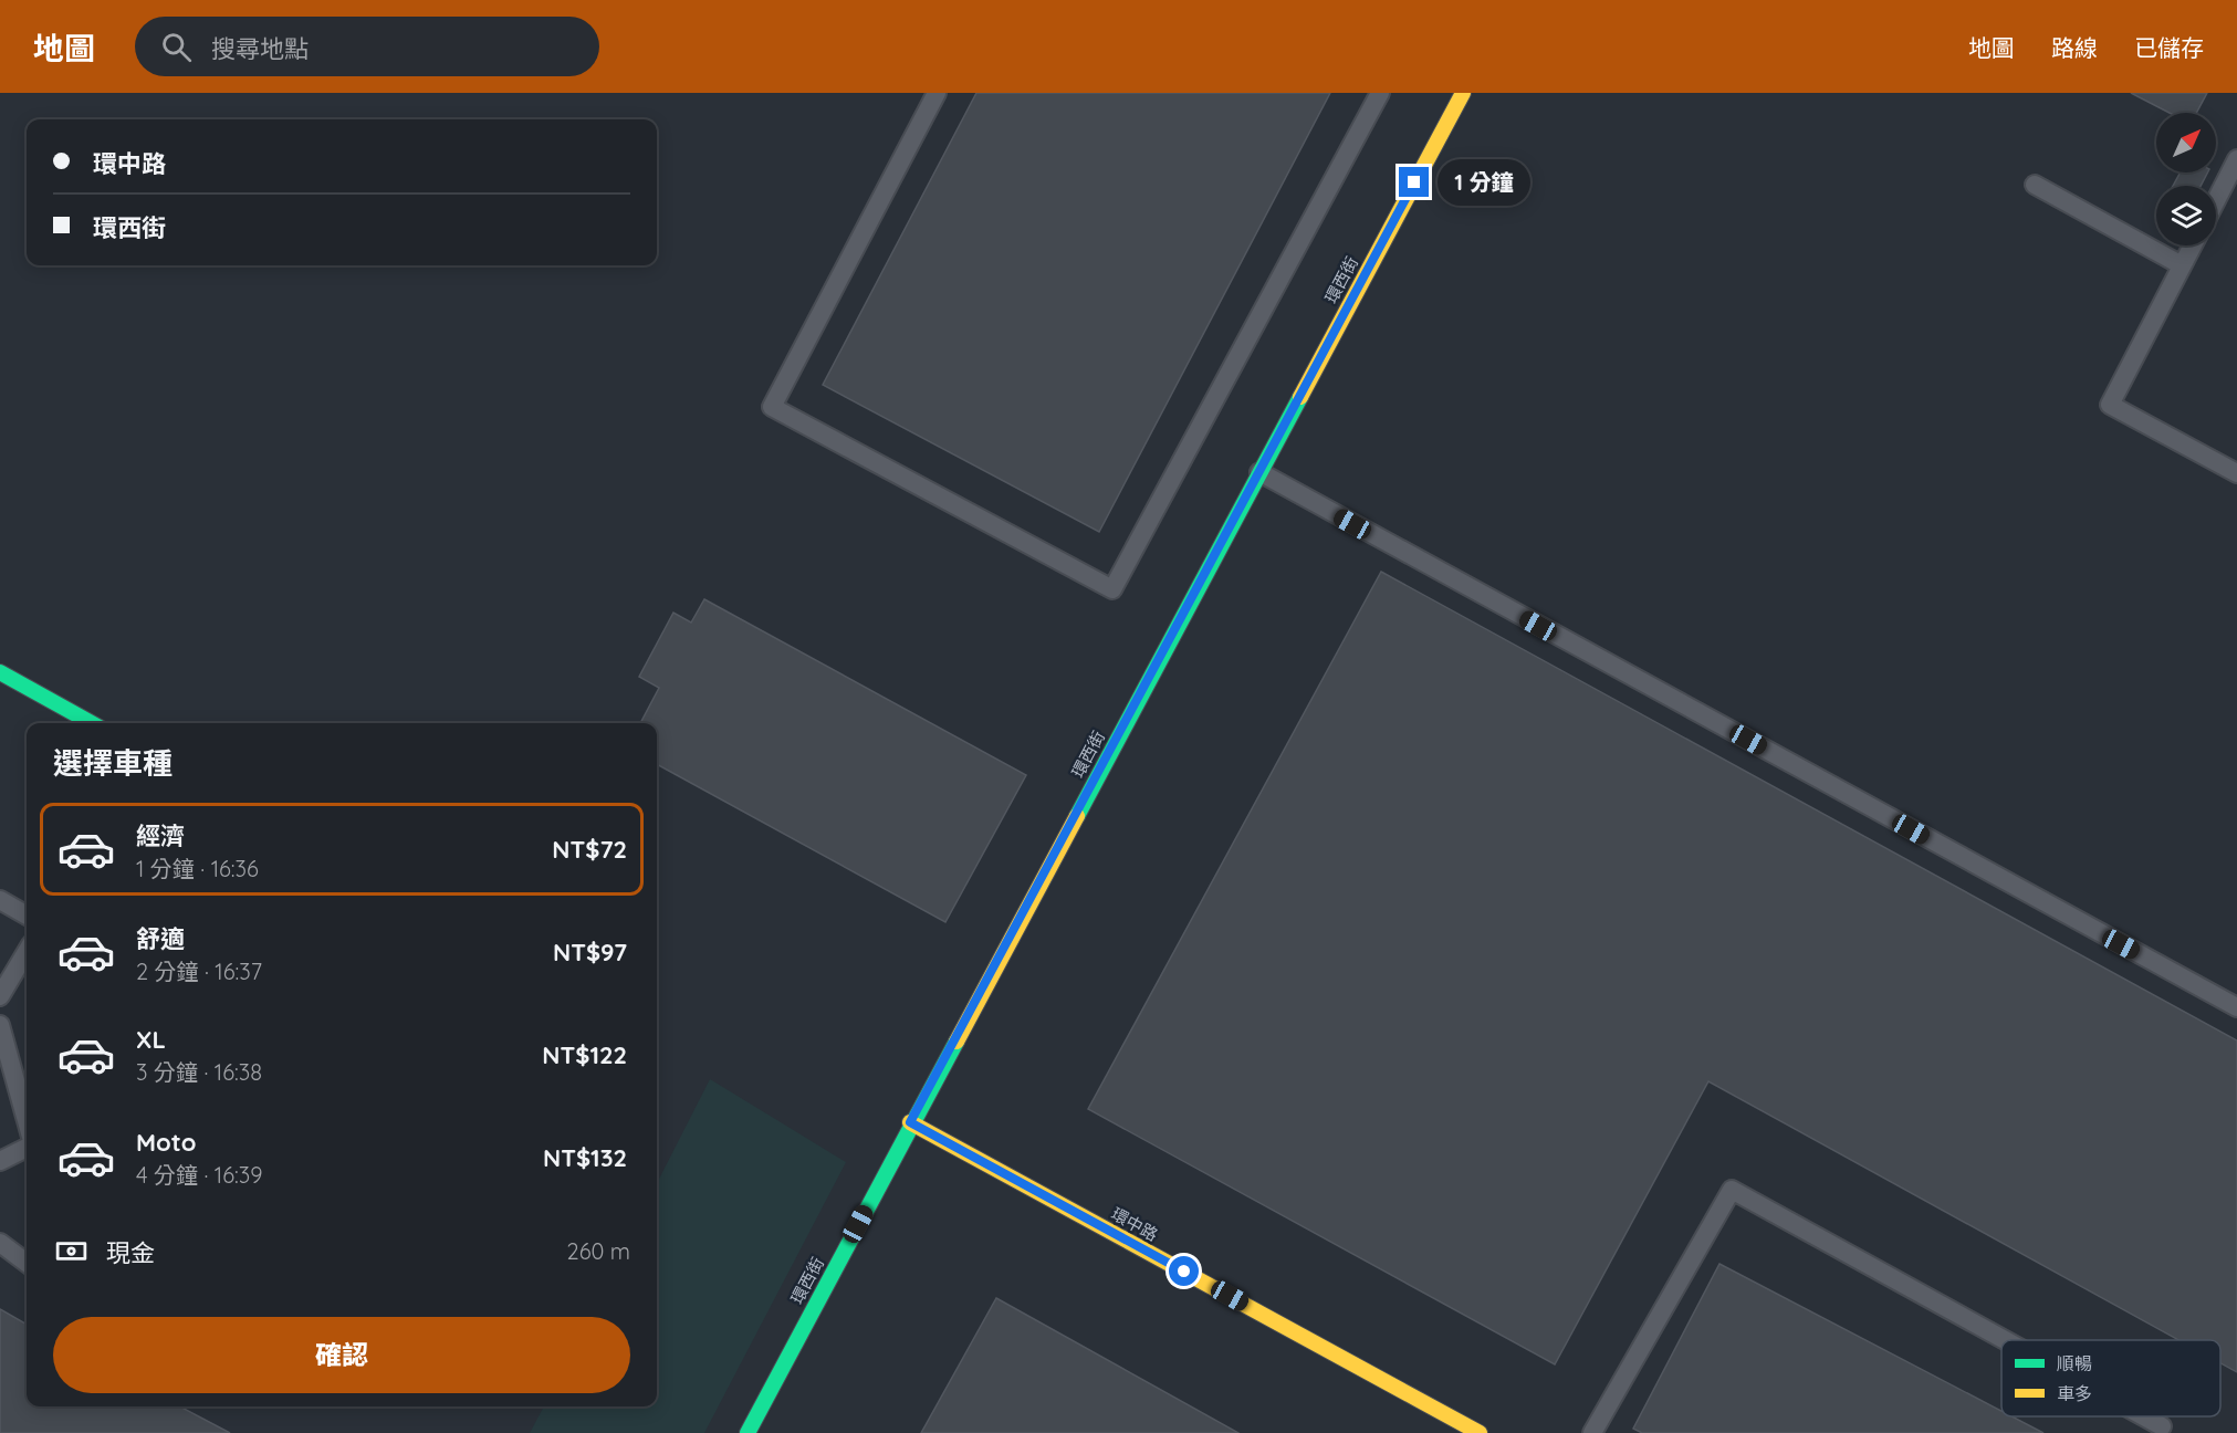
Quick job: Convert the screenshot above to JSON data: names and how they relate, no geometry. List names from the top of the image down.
{
  "streets": {
    "street": ["環西街", "環中路"]
  },
  "crossings": [
    ["環西街", "環中路"]
  ],
  "legend": ["順暢", "車多"],
  "north": "top right",
  "page": {
    "header": "地圖",
    "search": "搜尋地點",
    "nav": ["地圖", "路線", "已儲存"],
    "banner": ["環中路", "環西街"],
    "bubble": "1 分鐘",
    "heading": "選擇車種",
    "list": [
      {
        "name": "經濟",
        "note": "1 分鐘 · 16:36",
        "value": "NT$72"
      },
      {
        "name": "舒適",
        "note": "2 分鐘 · 16:37",
        "value": "NT$97"
      },
      {
        "name": "XL",
        "note": "3 分鐘 · 16:38",
        "value": "NT$122"
      },
      {
        "name": "Moto",
        "note": "4 分鐘 · 16:39",
        "value": "NT$132"
      }
    ],
    "pay": ["現金", "260 m"],
    "buttons": "確認"
  }
}
